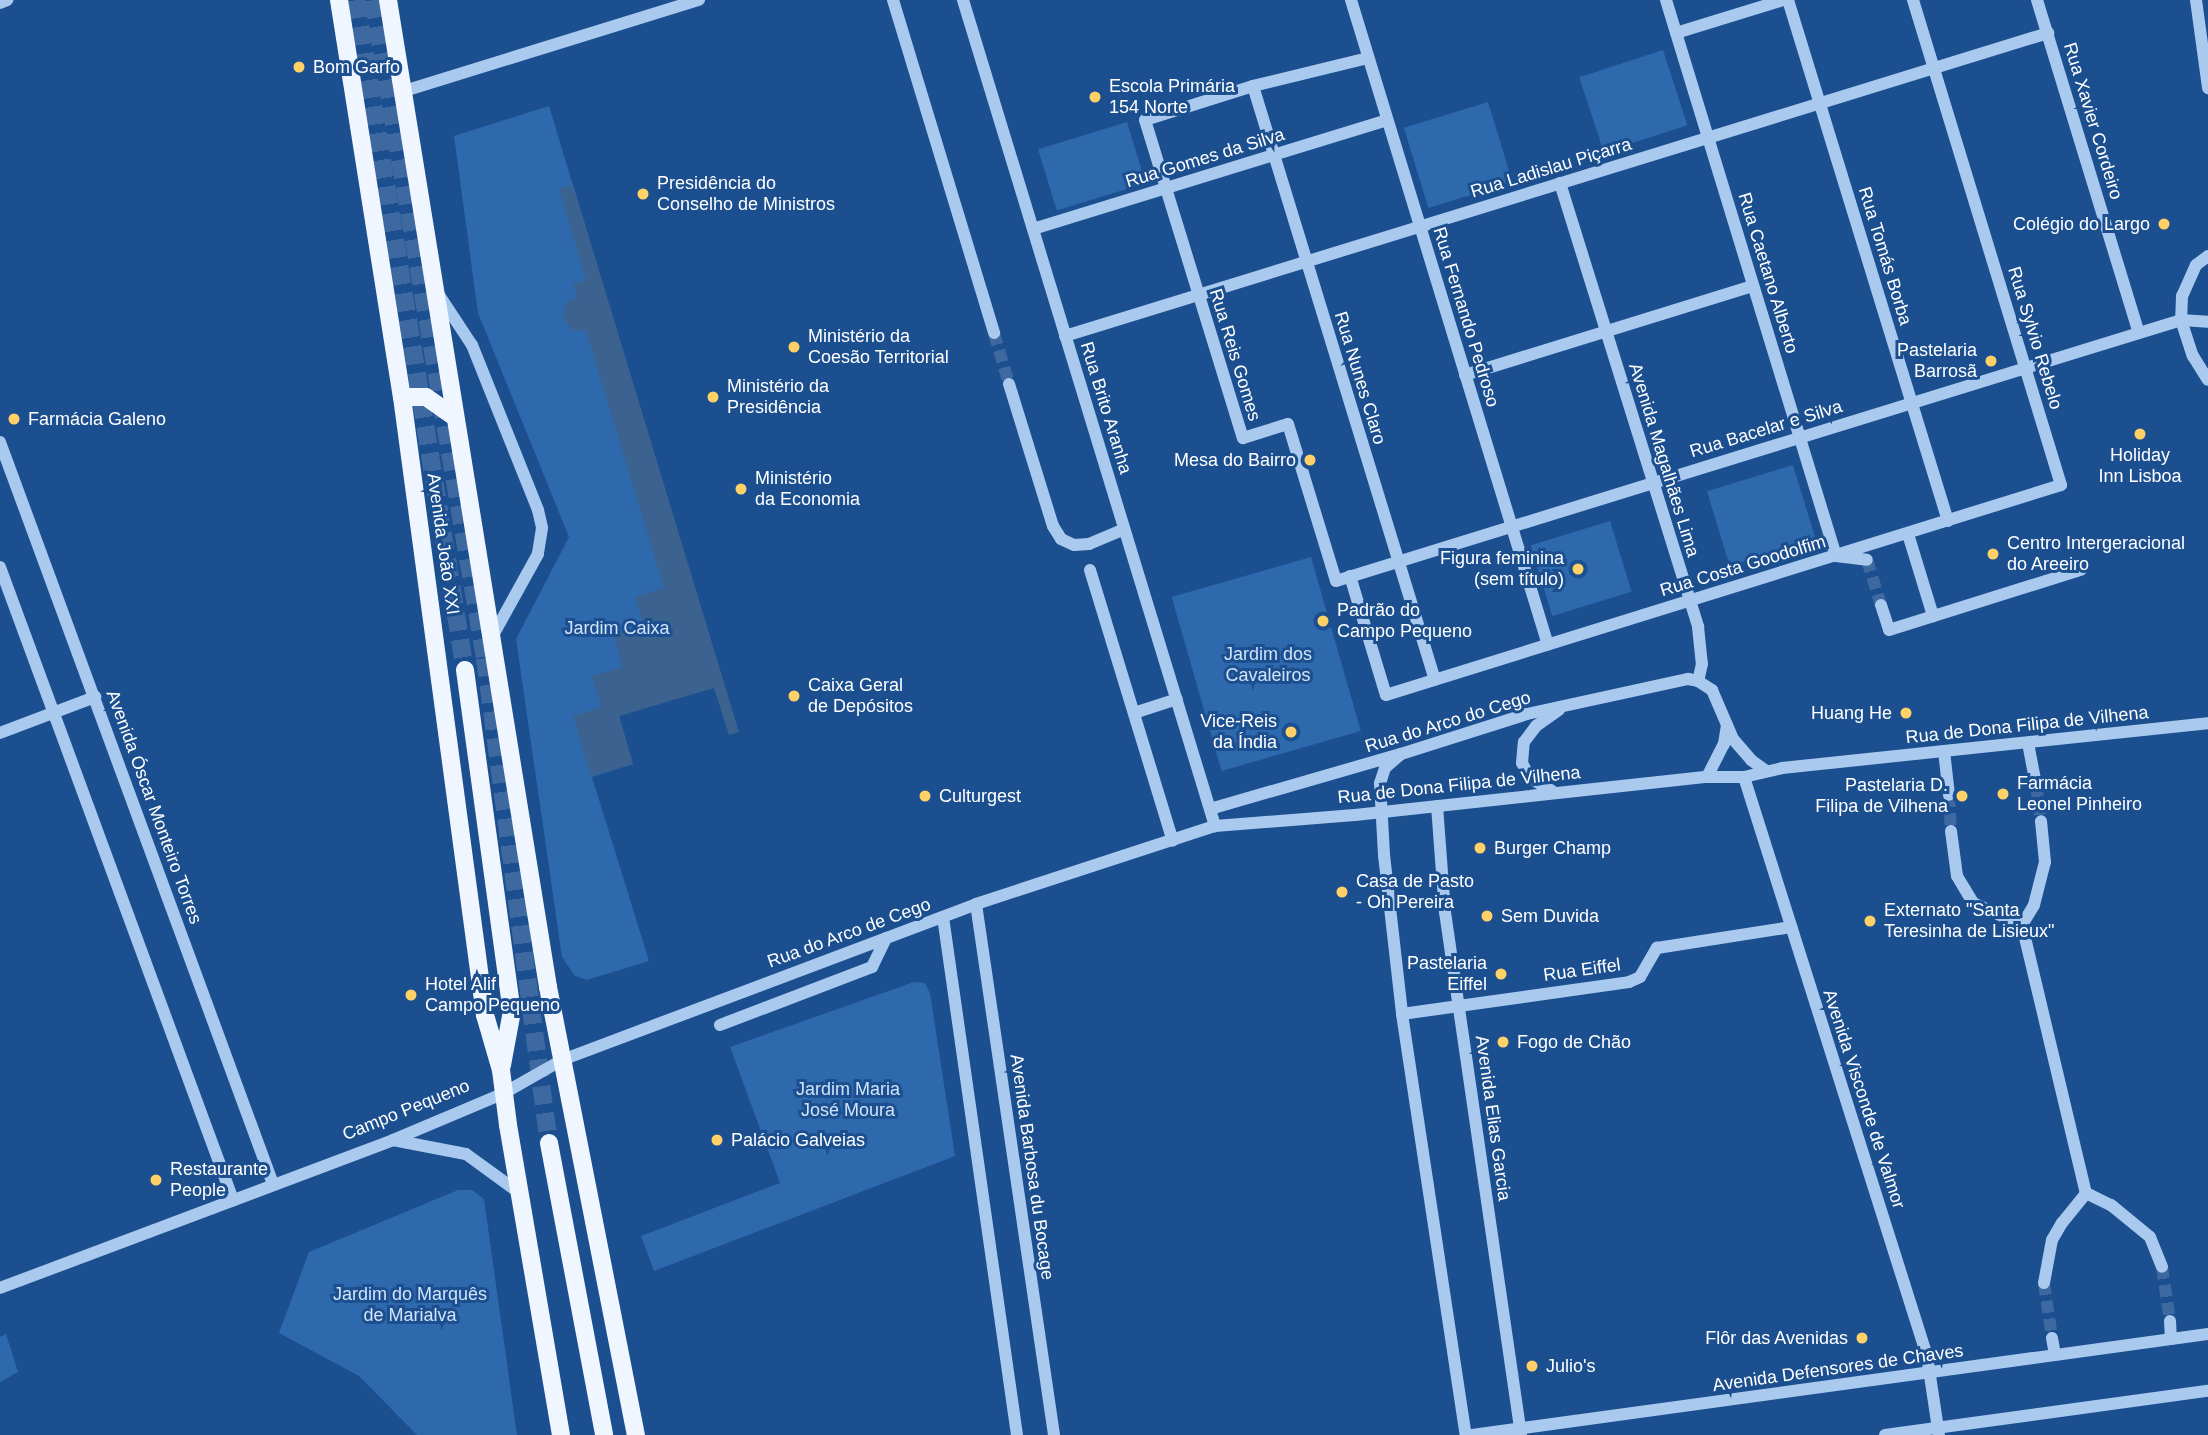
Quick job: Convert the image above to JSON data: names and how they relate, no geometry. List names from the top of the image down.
{
  "streets": {
    "main road": ["Avenida João XXI"],
    "street": [
      "Rua Xavier Cordeiro",
      "Rua Gomes da Silva",
      "Rua Ladislau Piçarra",
      "Rua Tomás Borba",
      "Rua Caetano Alberto",
      "Rua Fernando Pedroso",
      "Rua Sylvio Rebelo",
      "Rua Reis Gomes",
      "Rua Nunes Claro",
      "Rua Brito Aranha",
      "Rua Bacelar e Silva",
      "Avenida Magalhães Lima",
      "Rua Costa Goodolfim",
      "Rua do Arco do Cego",
      "Rua de Dona Filipa de Vilhena",
      "Avenida Óscar Monteiro Torres",
      "Rua do Arco de Cego",
      "Rua Eiffel",
      "Avenida Visconde de Valmor",
      "Campo Pequeno",
      "Avenida Elias Garcia",
      "Avenida Barbosa du Bocage",
      "Avenida Defensores de Chaves"
    ]
  },
  "crossings": [
    ["Rua Xavier Cordeiro", "Rua Ladislau Piçarra"],
    ["Rua Xavier Cordeiro", "Rua Bacelar e Silva"],
    ["Rua Gomes da Silva", "Rua Fernando Pedroso"],
    ["Rua Gomes da Silva", "Rua Reis Gomes"],
    ["Rua Gomes da Silva", "Rua Nunes Claro"],
    ["Rua Gomes da Silva", "Rua Brito Aranha"],
    ["Rua Ladislau Piçarra", "Rua Tomás Borba"],
    ["Rua Ladislau Piçarra", "Rua Caetano Alberto"],
    ["Rua Ladislau Piçarra", "Rua Fernando Pedroso"],
    ["Rua Ladislau Piçarra", "Rua Sylvio Rebelo"],
    ["Rua Ladislau Piçarra", "Rua Reis Gomes"],
    ["Rua Ladislau Piçarra", "Rua Nunes Claro"],
    ["Rua Ladislau Piçarra", "Rua Brito Aranha"],
    ["Rua Ladislau Piçarra", "Avenida Magalhães Lima"],
    ["Rua Tomás Borba", "Rua Bacelar e Silva"],
    ["Rua Tomás Borba", "Rua Costa Goodolfim"],
    ["Rua Caetano Alberto", "Rua Bacelar e Silva"],
    ["Rua Caetano Alberto", "Rua Costa Goodolfim"],
    ["Rua Fernando Pedroso", "Rua Bacelar e Silva"],
    ["Rua Fernando Pedroso", "Rua Costa Goodolfim"],
    ["Rua Sylvio Rebelo", "Rua Bacelar e Silva"],
    ["Rua Sylvio Rebelo", "Rua Costa Goodolfim"],
    ["Rua Reis Gomes", "Rua Nunes Claro"],
    ["Rua Reis Gomes", "Rua Bacelar e Silva"],
    ["Rua Nunes Claro", "Rua Bacelar e Silva"],
    ["Rua Nunes Claro", "Rua Costa Goodolfim"],
    ["Rua Brito Aranha", "Rua do Arco do Cego"],
    ["Rua Brito Aranha", "Rua de Dona Filipa de Vilhena"],
    ["Rua Brito Aranha", "Rua do Arco de Cego"],
    ["Rua Bacelar e Silva", "Avenida Magalhães Lima"],
    ["Rua Bacelar e Silva", "Rua Costa Goodolfim"],
    ["Avenida Magalhães Lima", "Rua Costa Goodolfim"],
    ["Avenida Magalhães Lima", "Rua do Arco do Cego"],
    ["Avenida João XXI", "Rua do Arco de Cego"],
    ["Avenida João XXI", "Campo Pequeno"],
    ["Rua de Dona Filipa de Vilhena", "Rua do Arco de Cego"],
    ["Rua de Dona Filipa de Vilhena", "Avenida Visconde de Valmor"],
    ["Rua de Dona Filipa de Vilhena", "Avenida Elias Garcia"],
    ["Avenida Óscar Monteiro Torres", "Campo Pequeno"],
    ["Rua do Arco de Cego", "Campo Pequeno"],
    ["Rua do Arco de Cego", "Avenida Barbosa du Bocage"],
    ["Rua Eiffel", "Avenida Visconde de Valmor"],
    ["Rua Eiffel", "Avenida Elias Garcia"],
    ["Avenida Visconde de Valmor", "Avenida Defensores de Chaves"],
    ["Avenida Elias Garcia", "Avenida Defensores de Chaves"]
  ],
  "parks": [
    "Jardim Caixa",
    "Jardim dos Cavaleiros",
    "Jardim Maria José Moura",
    "Jardim do Marquês de Marialva"
  ],
  "places": [
    "Bom Garfo",
    "Escola Primária 154 Norte",
    "Presidência do Conselho de Ministros",
    "Colégio do Largo",
    "Ministério da Coesão Territorial",
    "Pastelaria Barrosã",
    "Ministério da Presidência",
    "Farmácia Galeno",
    "Holiday Inn Lisboa",
    "Mesa do Bairro",
    "Ministério da Economia",
    "Centro Intergeracional do Areeiro",
    "Figura feminina (sem título)",
    "Padrão do Campo Pequeno",
    "Caixa Geral de Depósitos",
    "Huang He",
    "Vice-Reis da Índia",
    "Farmácia Leonel Pinheiro",
    "Culturgest",
    "Pastelaria D. Filipa de Vilhena",
    "Burger Champ",
    "Casa de Pasto - Oh Pereira",
    "Sem Duvida",
    "Externato \"Santa Teresinha de Lisieux\"",
    "Pastelaria Eiffel",
    "Hotel Alif Campo Pequeno",
    "Fogo de Chão",
    "Palácio Galveias",
    "Restaurante People",
    "Flôr das Avenidas",
    "Julio's"
  ]
}
